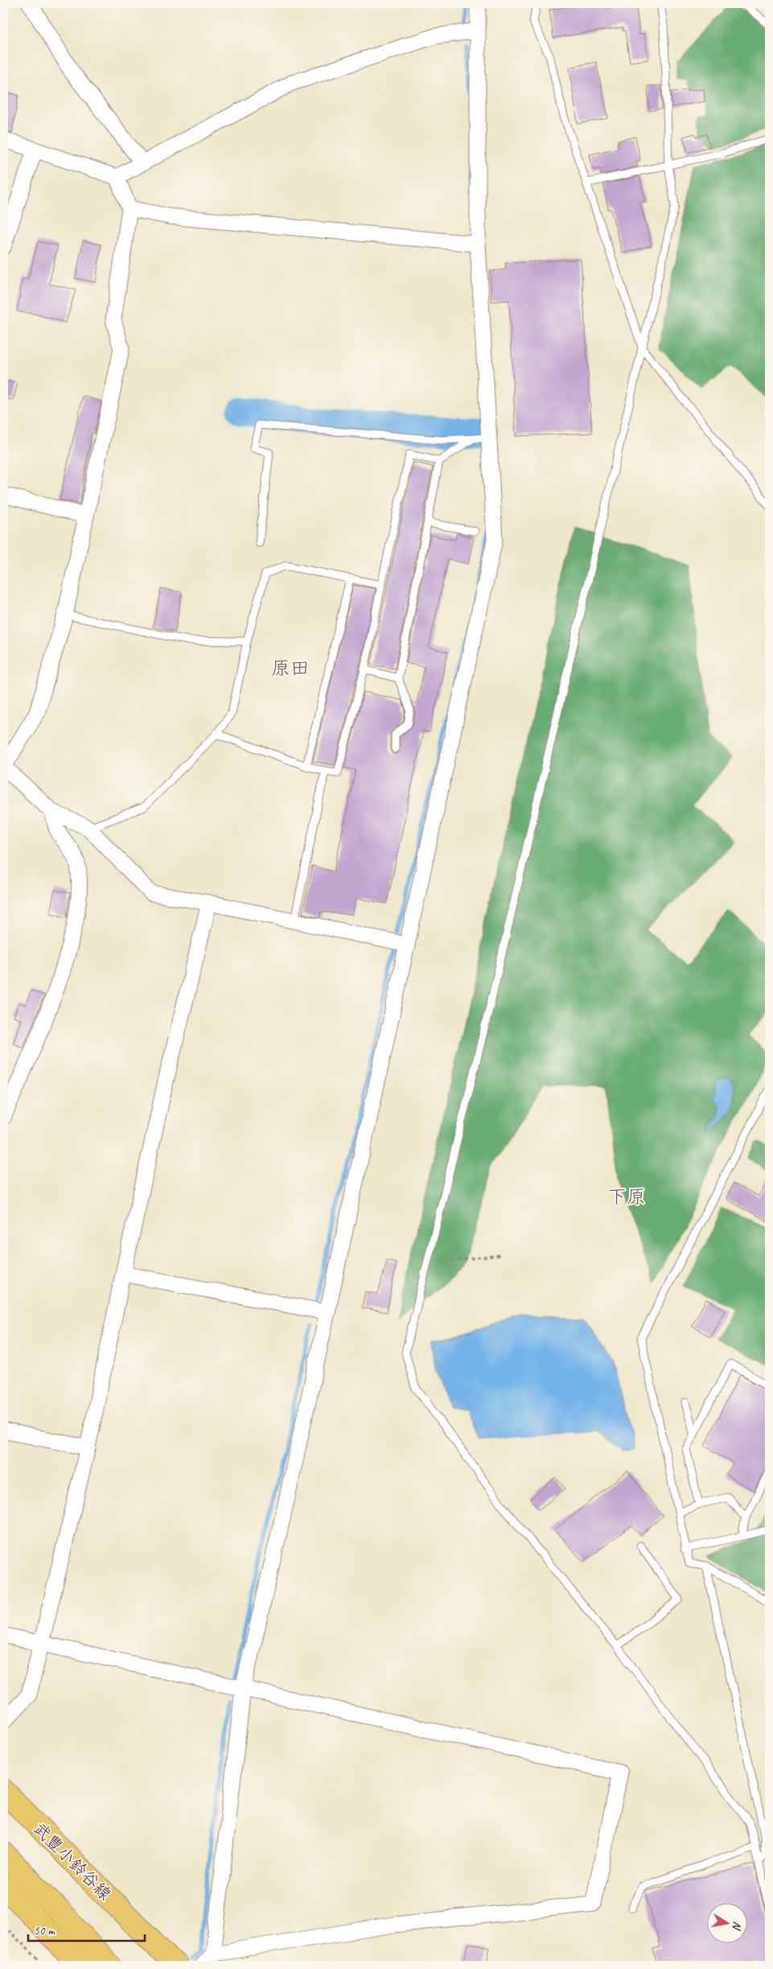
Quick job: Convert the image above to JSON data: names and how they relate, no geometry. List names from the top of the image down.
{
  "streets": {
    "main road": ["武豊小鈴谷線"]
  },
  "districts": ["原田", "下原"],
  "scale_bar": "50 m",
  "north": "right"
}
